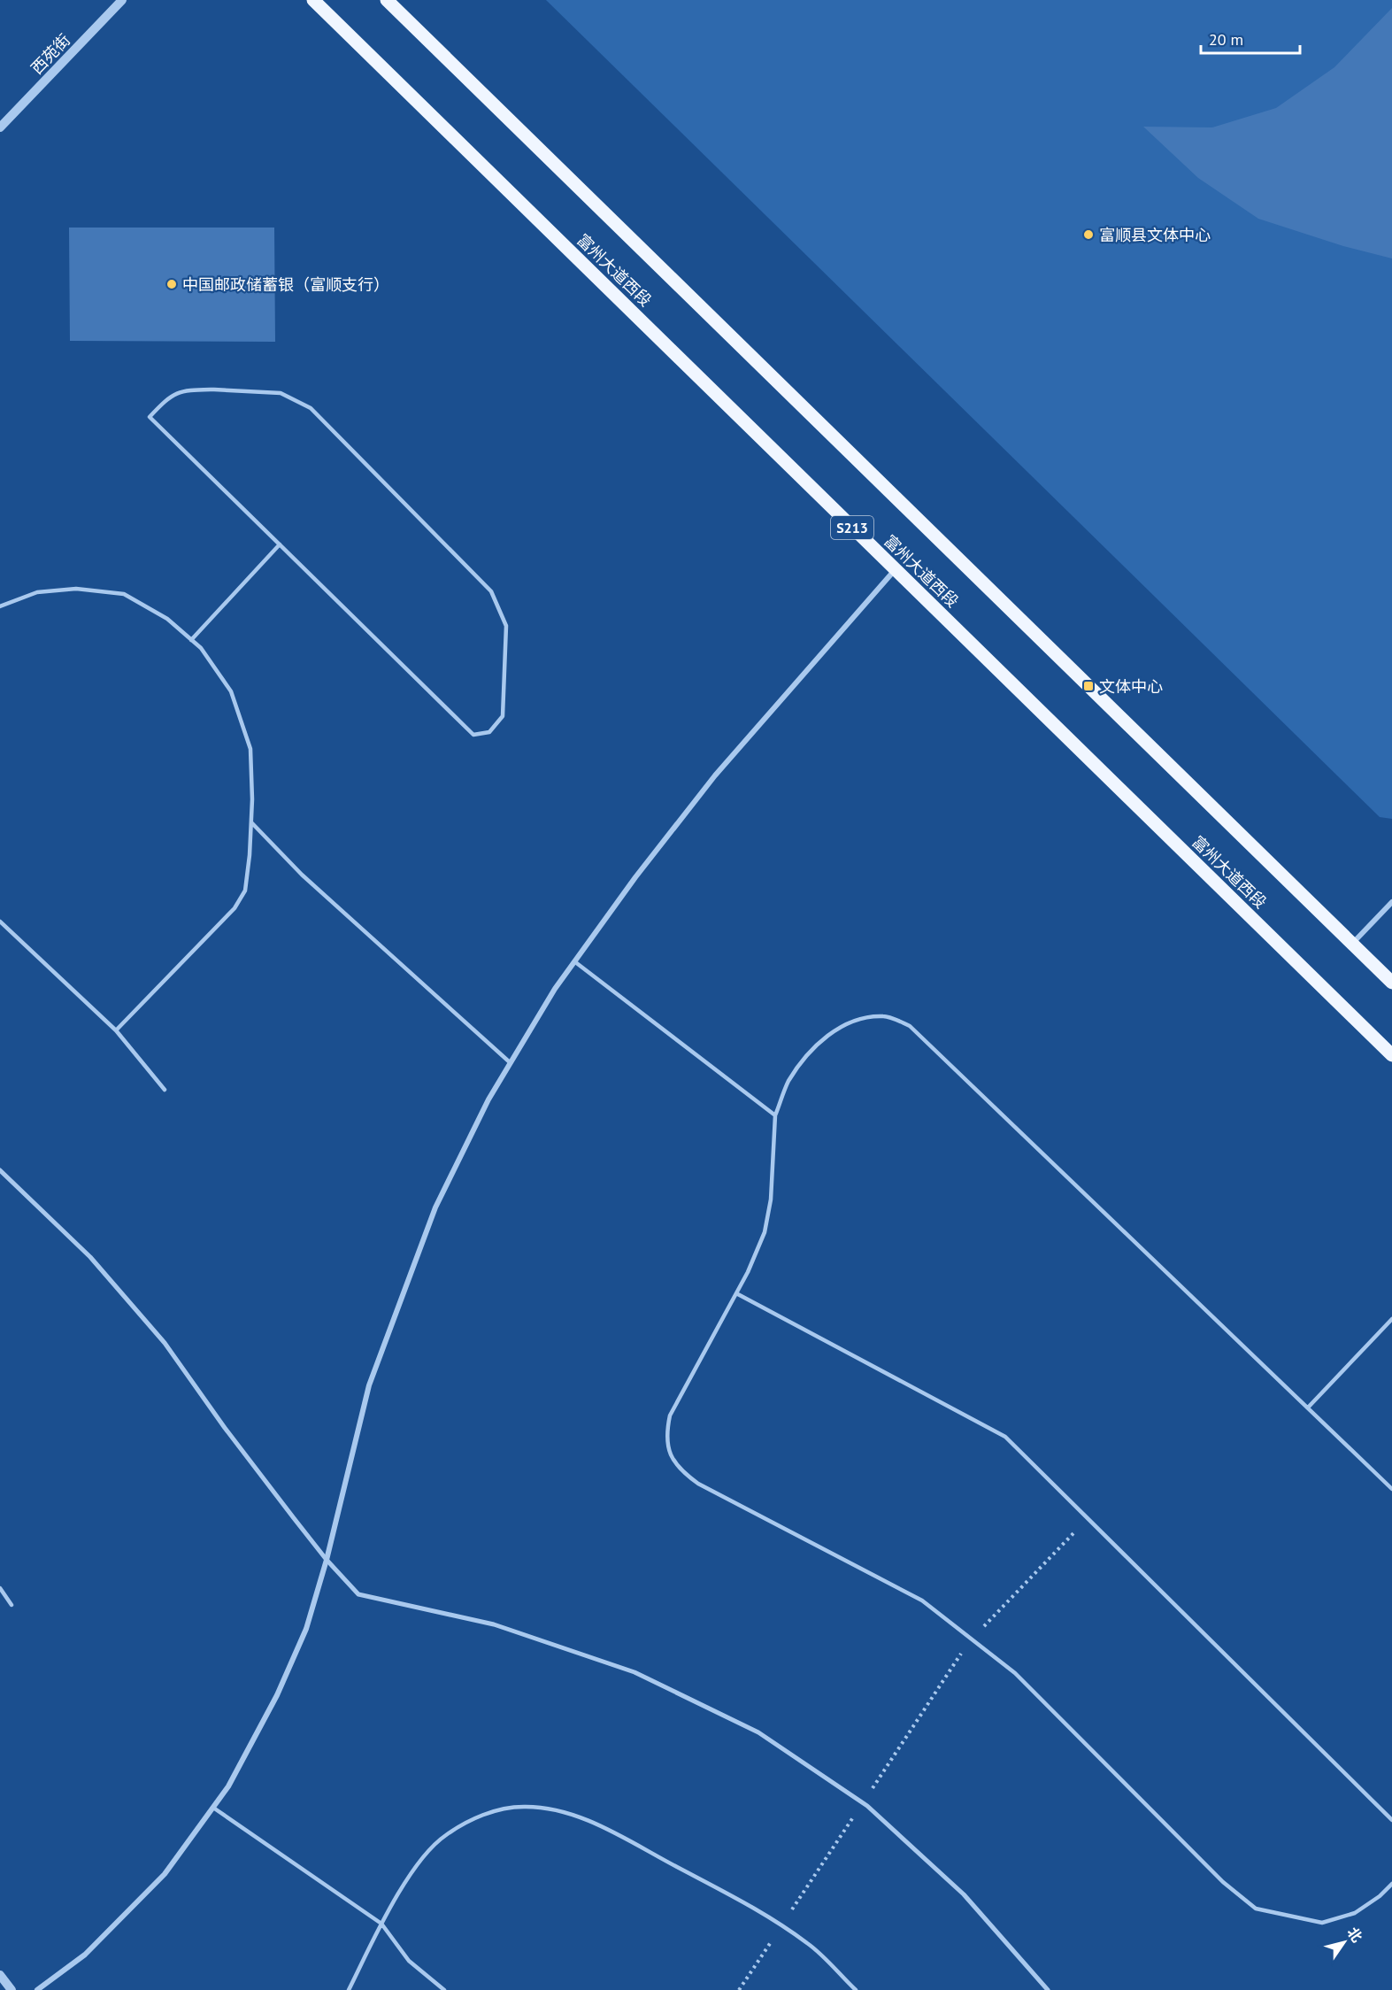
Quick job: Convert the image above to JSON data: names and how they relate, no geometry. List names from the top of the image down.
{
  "streets": {
    "main road": ["富州大道西段", "S213"],
    "street": ["西苑街"]
  },
  "places": {
    "other": ["富顺县文体中心", "中国邮政储蓄银（富顺支行）"],
    "transit": ["文体中心"]
  },
  "scale_bar": "20 m",
  "north": "top right"
}
